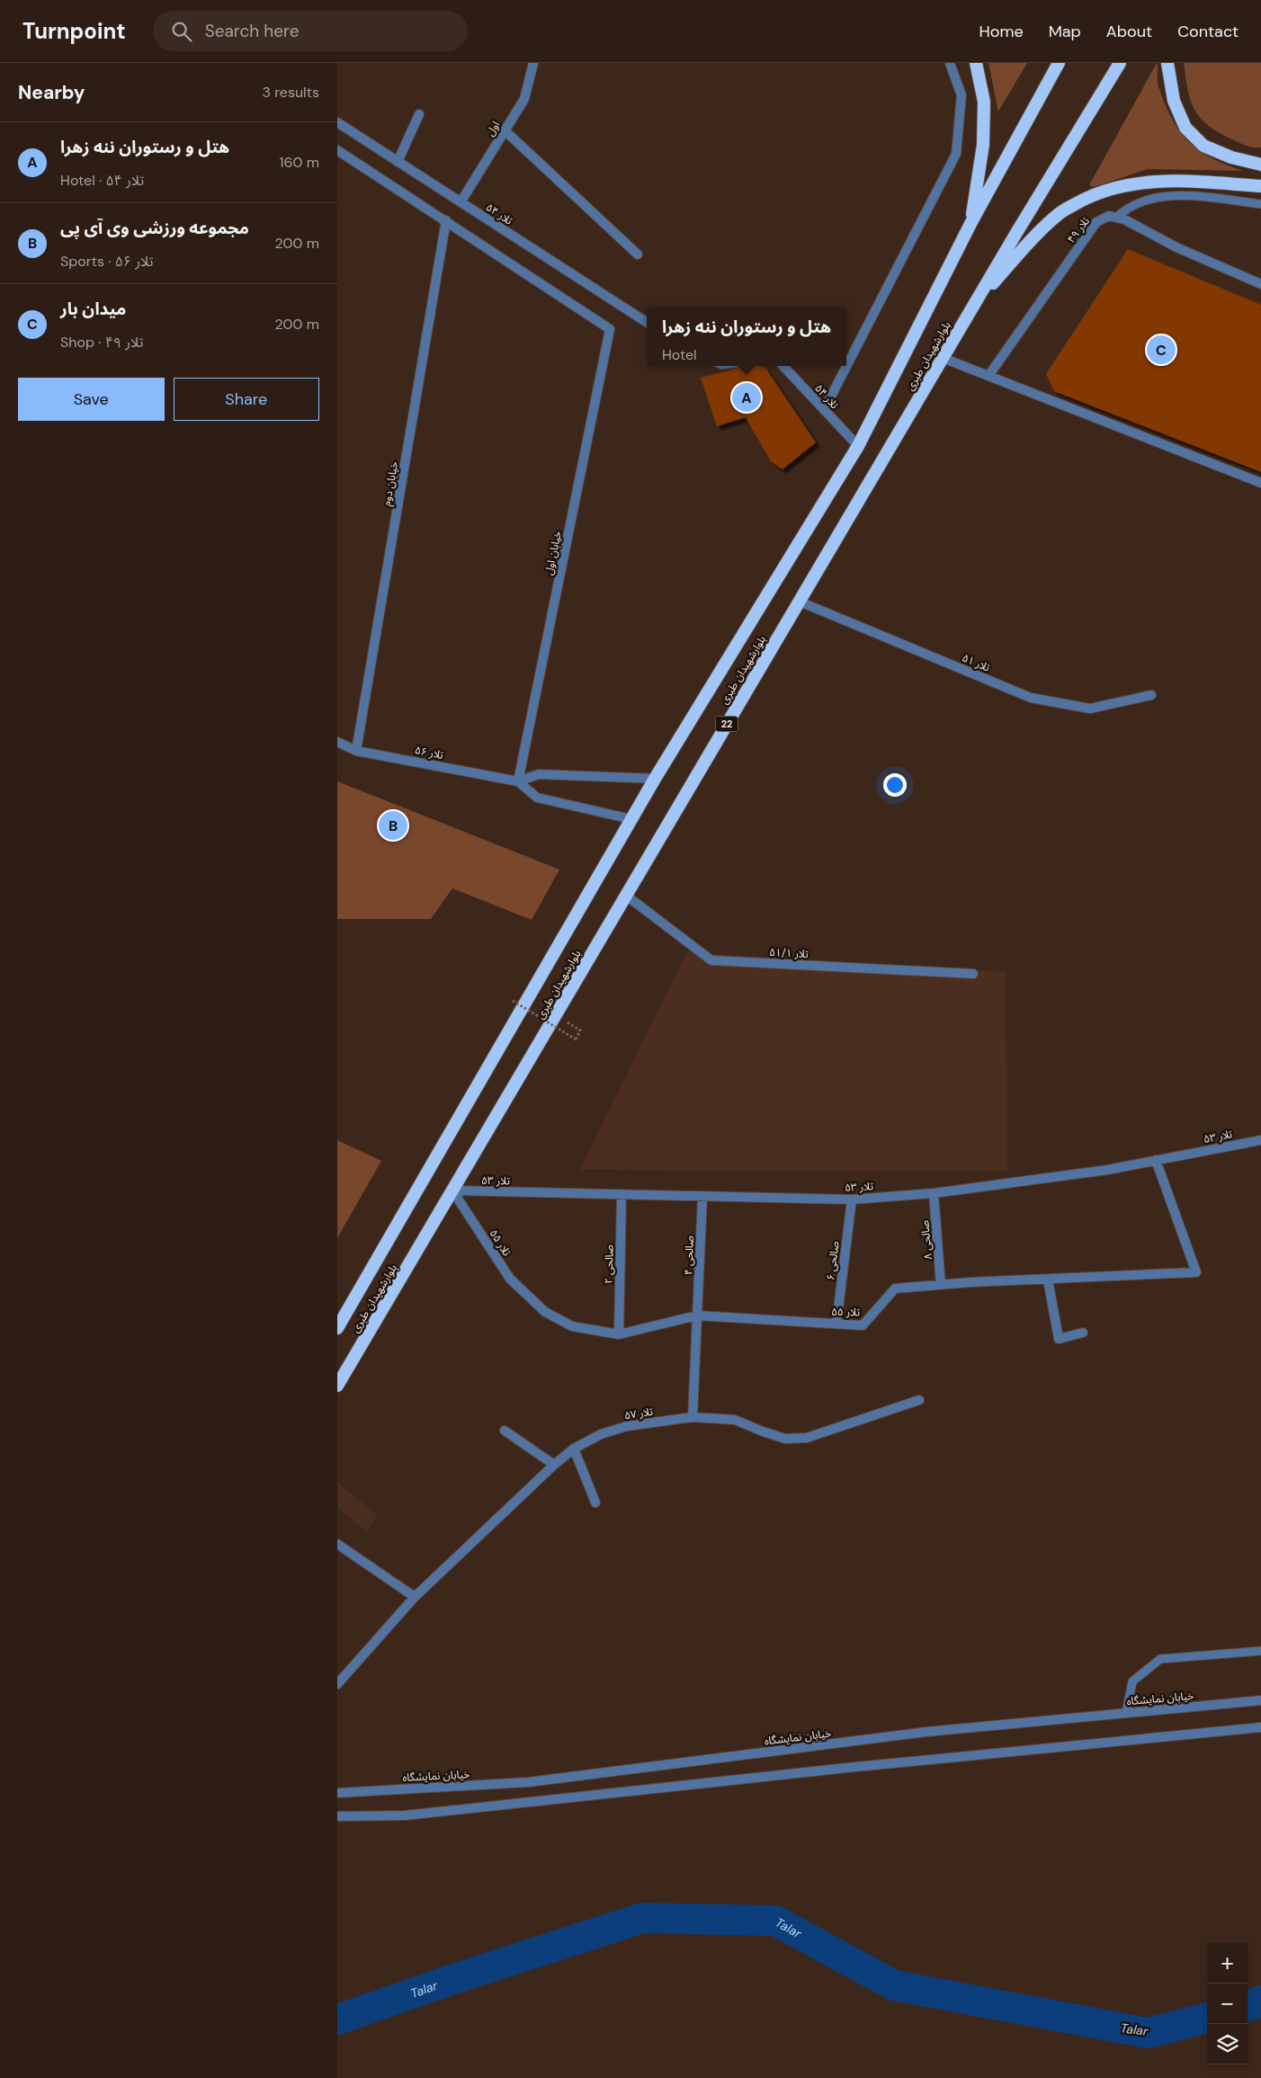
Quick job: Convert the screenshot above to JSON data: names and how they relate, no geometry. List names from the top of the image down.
{
  "streets": {
    "highway": ["بلوارشهیدان طبری", "22"],
    "street": [
      "اول",
      "تلار ۵۴",
      "تلار ۴۹",
      "خیابان دوم",
      "خیابان اول",
      "تلار ۵۱",
      "تلار ۵۶",
      "تلار ۵۱/۱",
      "تلار ۵۳",
      "صالحی ۸",
      "تلار ۵۵",
      "صالحی ۴",
      "صالحی ۶",
      "صالحی ۲",
      "تلار ۵۷",
      "خیابان نمایشگاه"
    ]
  },
  "crossings": [
    ["اول", "تلار ۵۴"],
    ["تلار ۵۴", "بلوارشهیدان طبری"],
    ["بلوارشهیدان طبری", "تلار ۵۱"],
    ["بلوارشهیدان طبری", "تلار ۵۱/۱"],
    ["بلوارشهیدان طبری", "تلار ۵۳"],
    ["بلوارشهیدان طبری", "تلار ۵۵"],
    ["خیابان دوم", "خیابان اول"],
    ["خیابان دوم", "تلار ۵۶"],
    ["خیابان اول", "تلار ۵۶"],
    ["تلار ۵۳", "صالحی ۸"],
    ["تلار ۵۳", "تلار ۵۵"],
    ["تلار ۵۳", "صالحی ۴"],
    ["تلار ۵۳", "صالحی ۶"],
    ["تلار ۵۳", "صالحی ۲"],
    ["صالحی ۸", "تلار ۵۵"],
    ["تلار ۵۵", "صالحی ۴"],
    ["تلار ۵۵", "صالحی ۶"],
    ["تلار ۵۵", "صالحی ۲"],
    ["صالحی ۴", "تلار ۵۷"]
  ],
  "water": ["Talar"],
  "page": {
    "header": "Turnpoint",
    "search": "Search here",
    "nav": [
      "Home",
      "Map",
      "About",
      "Contact"
    ],
    "heading": ["Nearby", "3 results"],
    "list": [
      {
        "mark": "A",
        "name": "هتل و رستوران ننه زهرا",
        "note": "Hotel · تلار ۵۴",
        "value": "160 m"
      },
      {
        "mark": "B",
        "name": "مجموعه ورزشی وی آی پی",
        "note": "Sports · تلار ۵۶",
        "value": "200 m"
      },
      {
        "mark": "C",
        "name": "میدان بار",
        "note": "Shop · تلار ۴۹",
        "value": "200 m"
      }
    ],
    "popup": ["هتل و رستوران ننه زهرا", "Hotel"],
    "pins": ["C", "A", "B"],
    "buttons": ["Save", "Share"],
    "map_buttons": ["+", "−"]
  }
}
